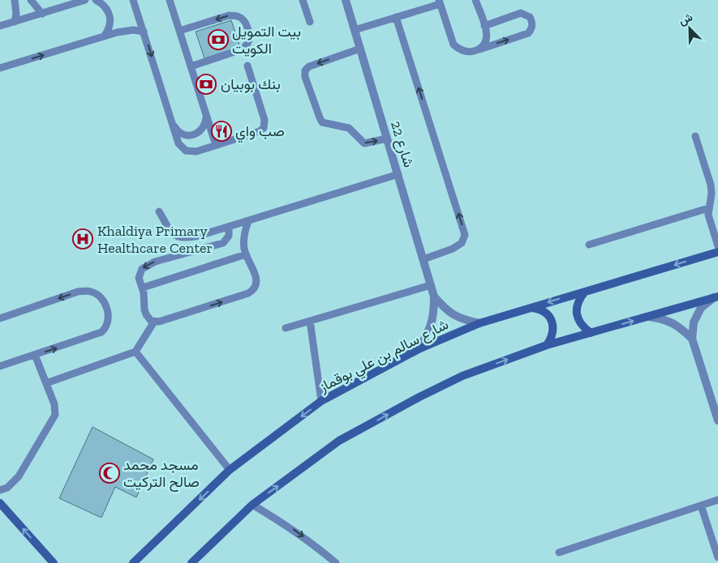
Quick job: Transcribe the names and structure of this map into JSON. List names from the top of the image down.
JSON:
{
  "streets": {
    "main road": ["شارع سالم بن علي بوقماز"],
    "street": ["شارع 22"]
  },
  "crossings": [
    ["شارع 22", "شارع سالم بن علي بوقماز"]
  ],
  "places": {
    "bank": ["بيت التمويل الكويت", "بنك بوبيان"],
    "restaurant": ["صب واي"],
    "hospital": ["Khaldiya Primary Healthcare Center"],
    "mosque": ["مسجد محمد صالح التركيت"]
  },
  "north": "top left"
}
